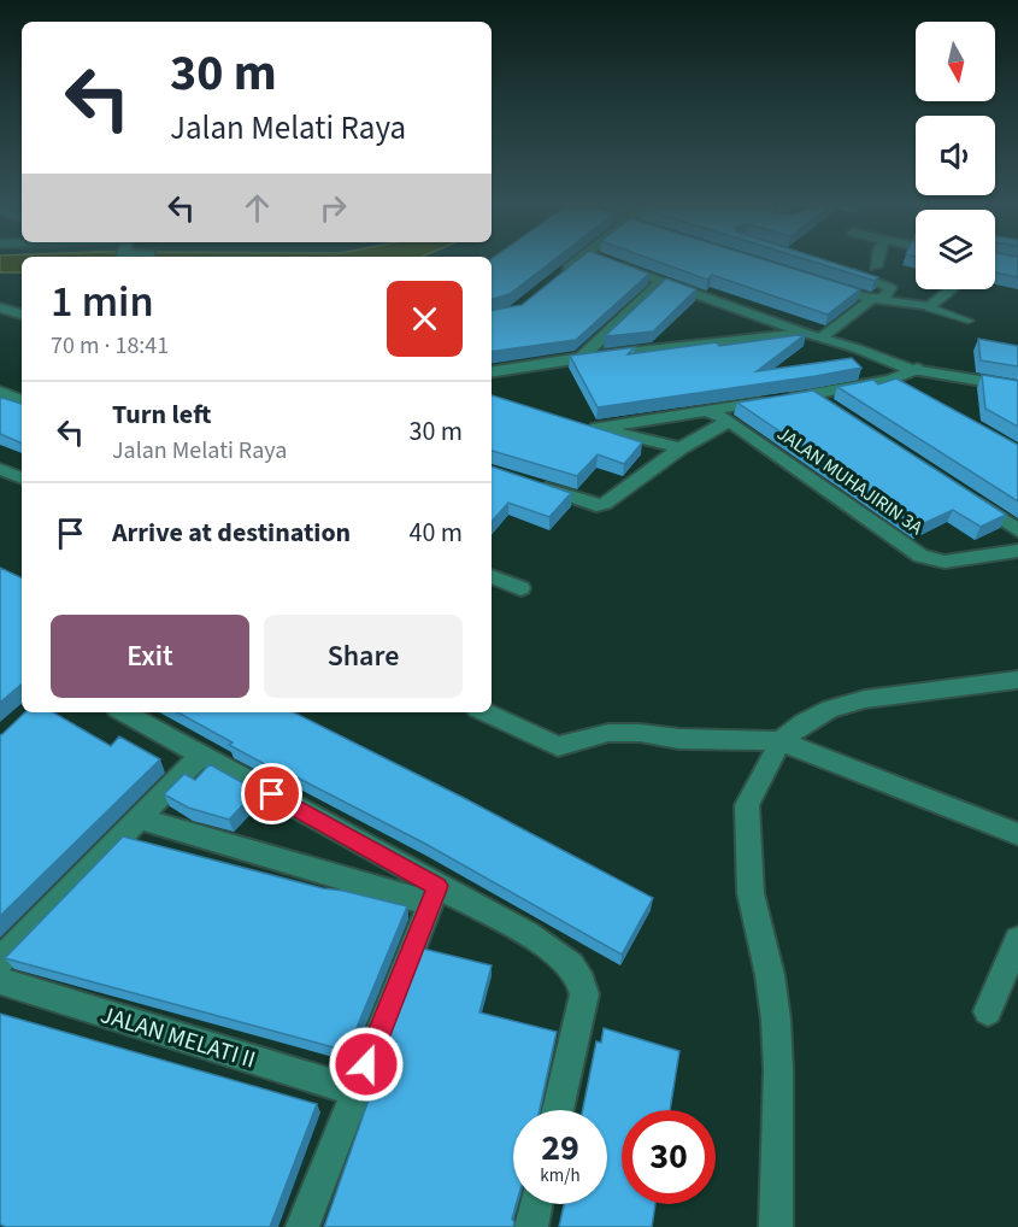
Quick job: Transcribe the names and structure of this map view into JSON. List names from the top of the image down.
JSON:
{
  "streets": {
    "street": ["JALAN MUHAJIRIN 3A", "JALAN MELATI II"]
  },
  "north": "bottom",
  "page": {
    "turn": ["30 m", "Jalan Melati Raya"],
    "heading": ["1 min", "70 m · 18:41"],
    "list": [
      {
        "name": "Turn left",
        "note": "Jalan Melati Raya",
        "value": "30 m"
      },
      {
        "name": "Arrive at destination",
        "value": "40 m"
      }
    ],
    "buttons": ["Exit", "Share"],
    "speed": "29 km/h",
    "limit": "30"
  }
}
